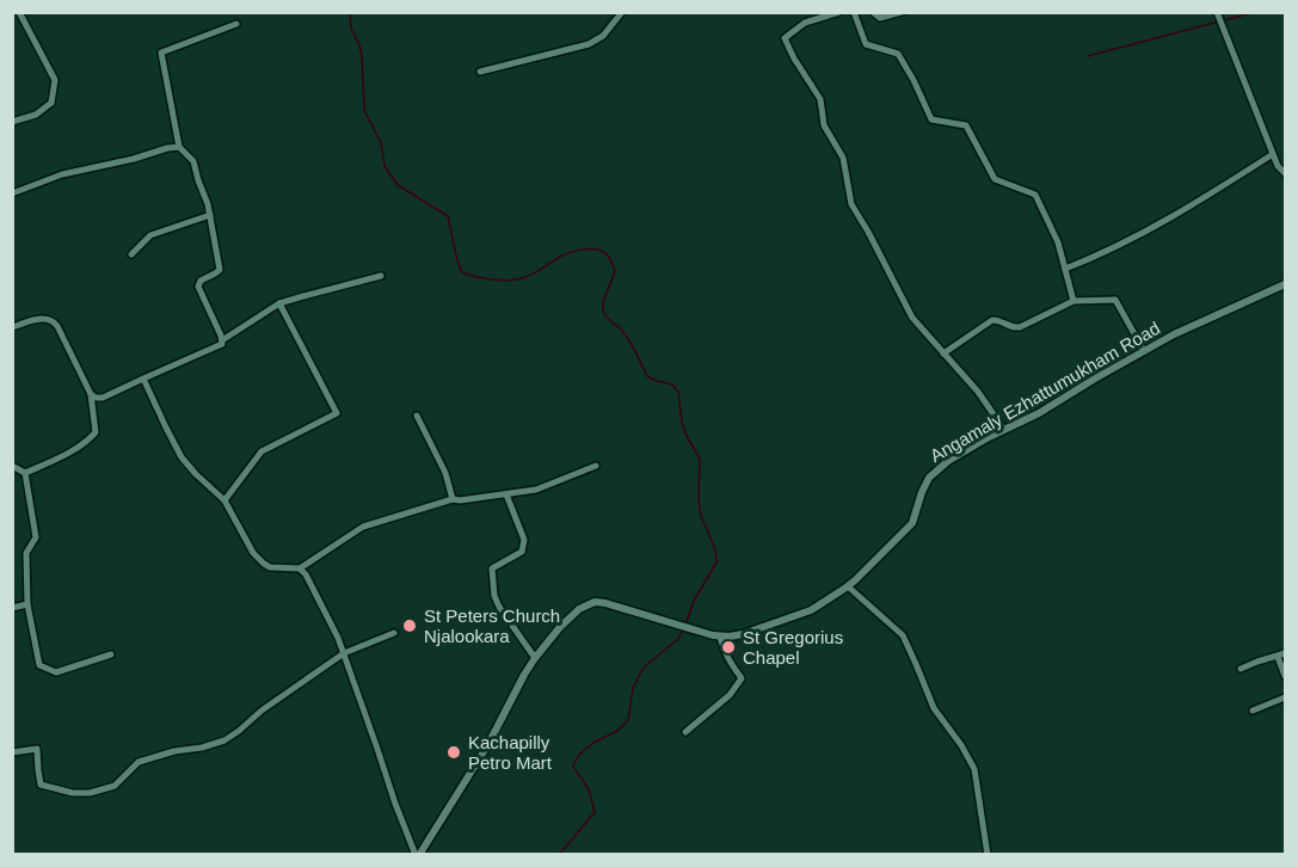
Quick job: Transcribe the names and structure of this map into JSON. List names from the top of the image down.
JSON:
{
  "streets": {
    "street": ["Angamaly Ezhattumukham Road"]
  },
  "places": ["St Peters Church Njalookara", "St Gregorius Chapel", "Kachapilly Petro Mart"]
}
